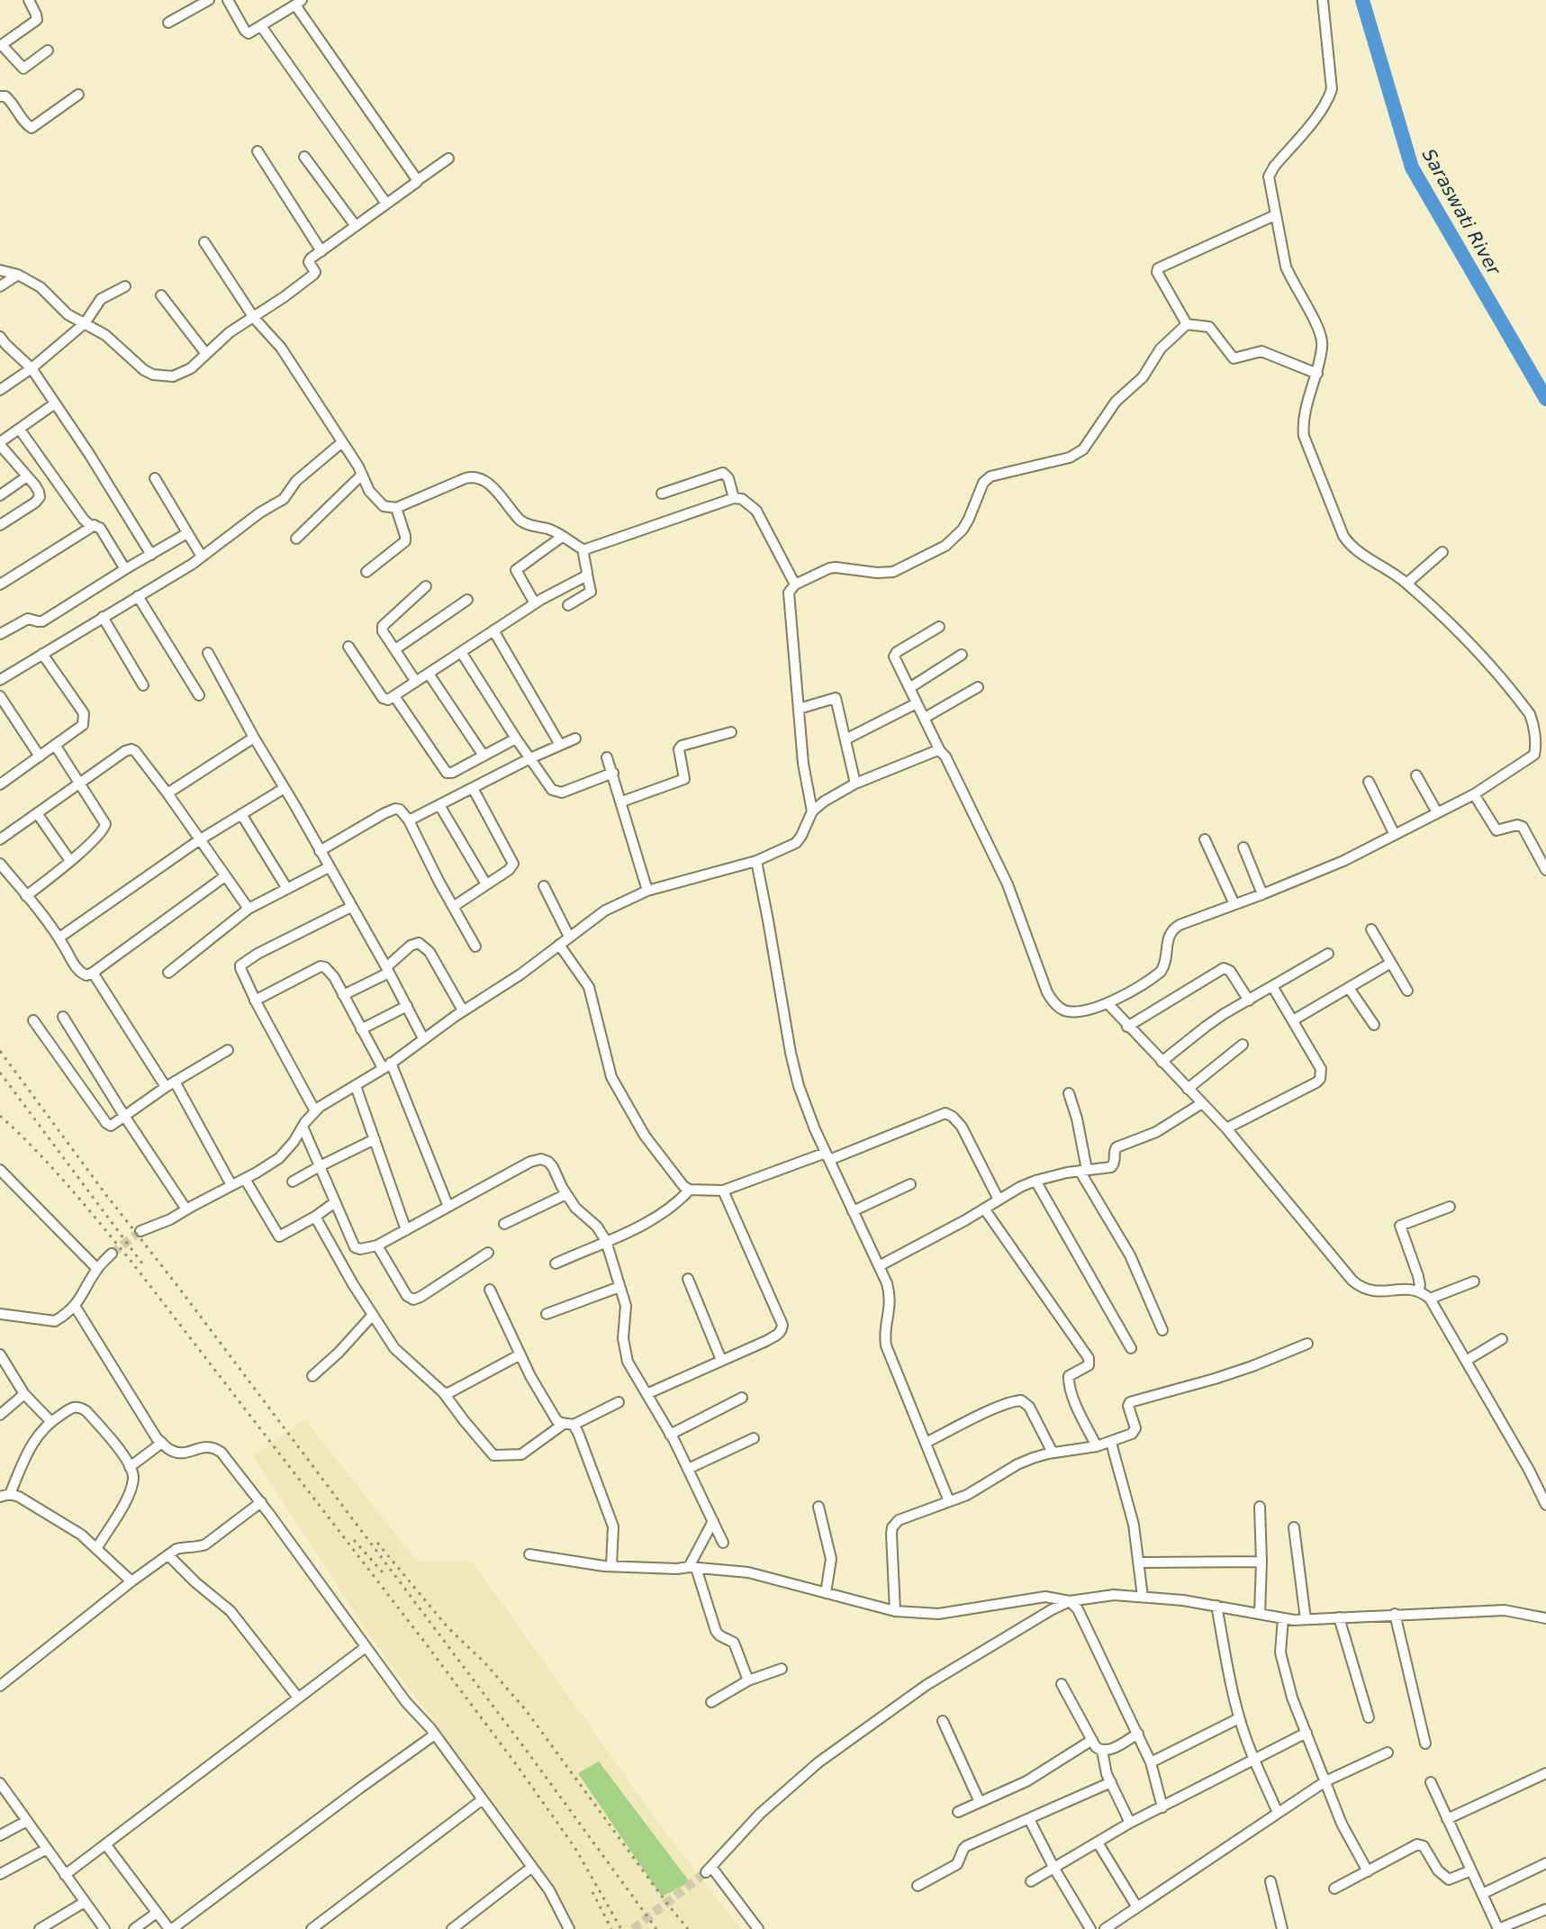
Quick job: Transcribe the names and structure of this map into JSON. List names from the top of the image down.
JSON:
{
  "water": ["Saraswati River"]
}
